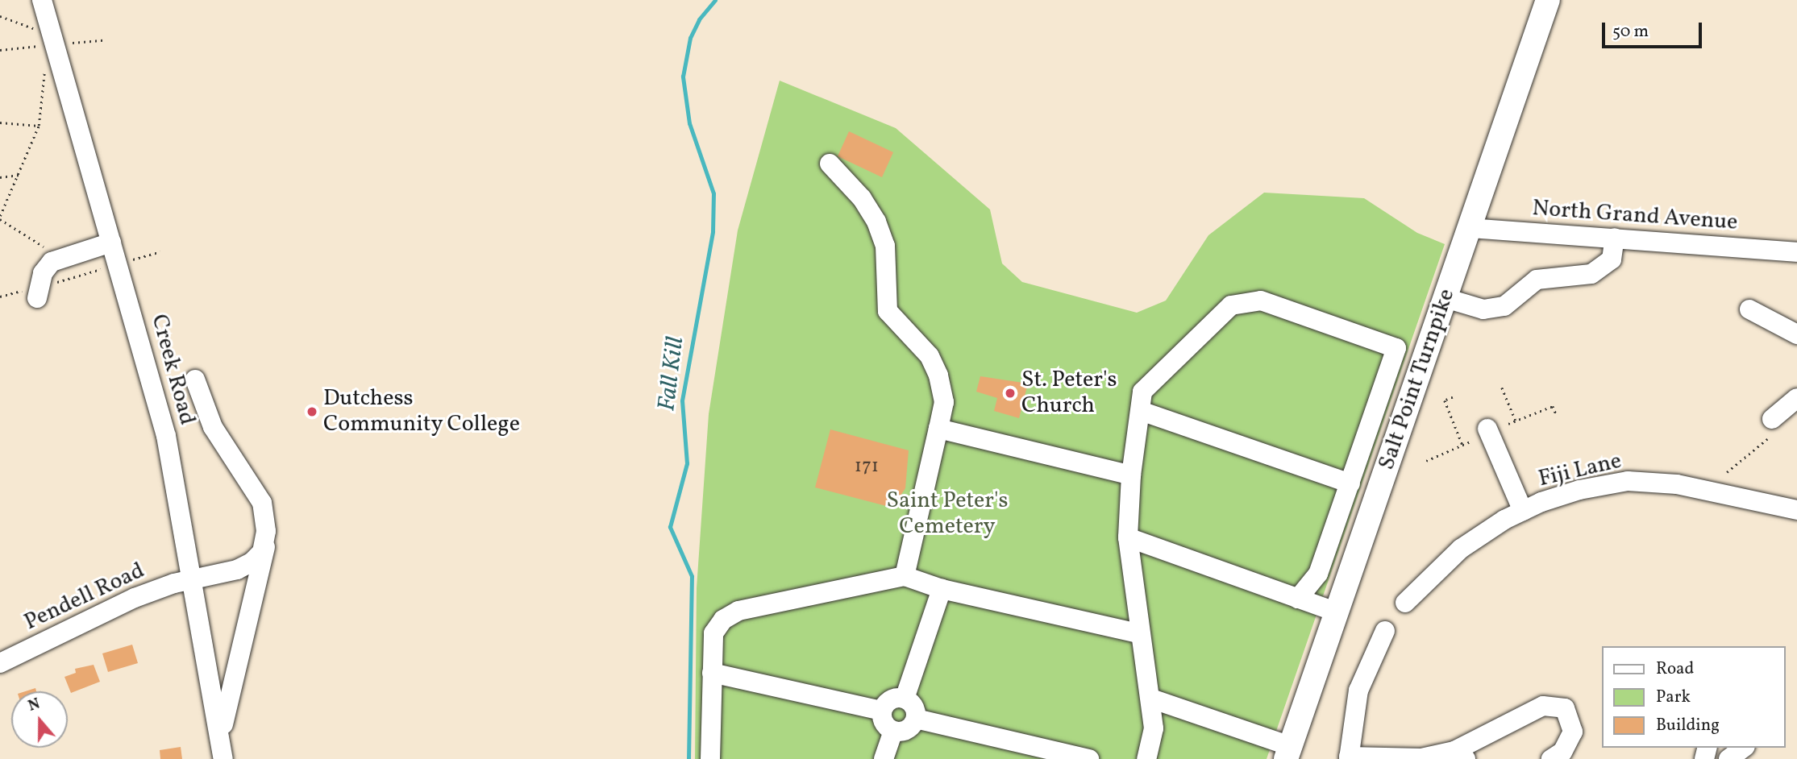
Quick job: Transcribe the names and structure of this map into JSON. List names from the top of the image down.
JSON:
{
  "streets": {
    "main road": ["Salt Point Turnpike"],
    "street": [
      "North Grand Avenue",
      "Creek Road",
      "Fiji Lane",
      "Pendell Road"
    ]
  },
  "crossings": [
    ["North Grand Avenue", "Salt Point Turnpike"],
    ["Creek Road", "Pendell Road"]
  ],
  "water": ["Fall Kill"],
  "parks": ["Saint Peter's Cemetery"],
  "places": ["St. Peter's Church", "Dutchess Community College"],
  "house_numbers": ["171"],
  "legend": ["Road", "Park", "Building"],
  "scale_bar": "50 m",
  "north": "top"
}
